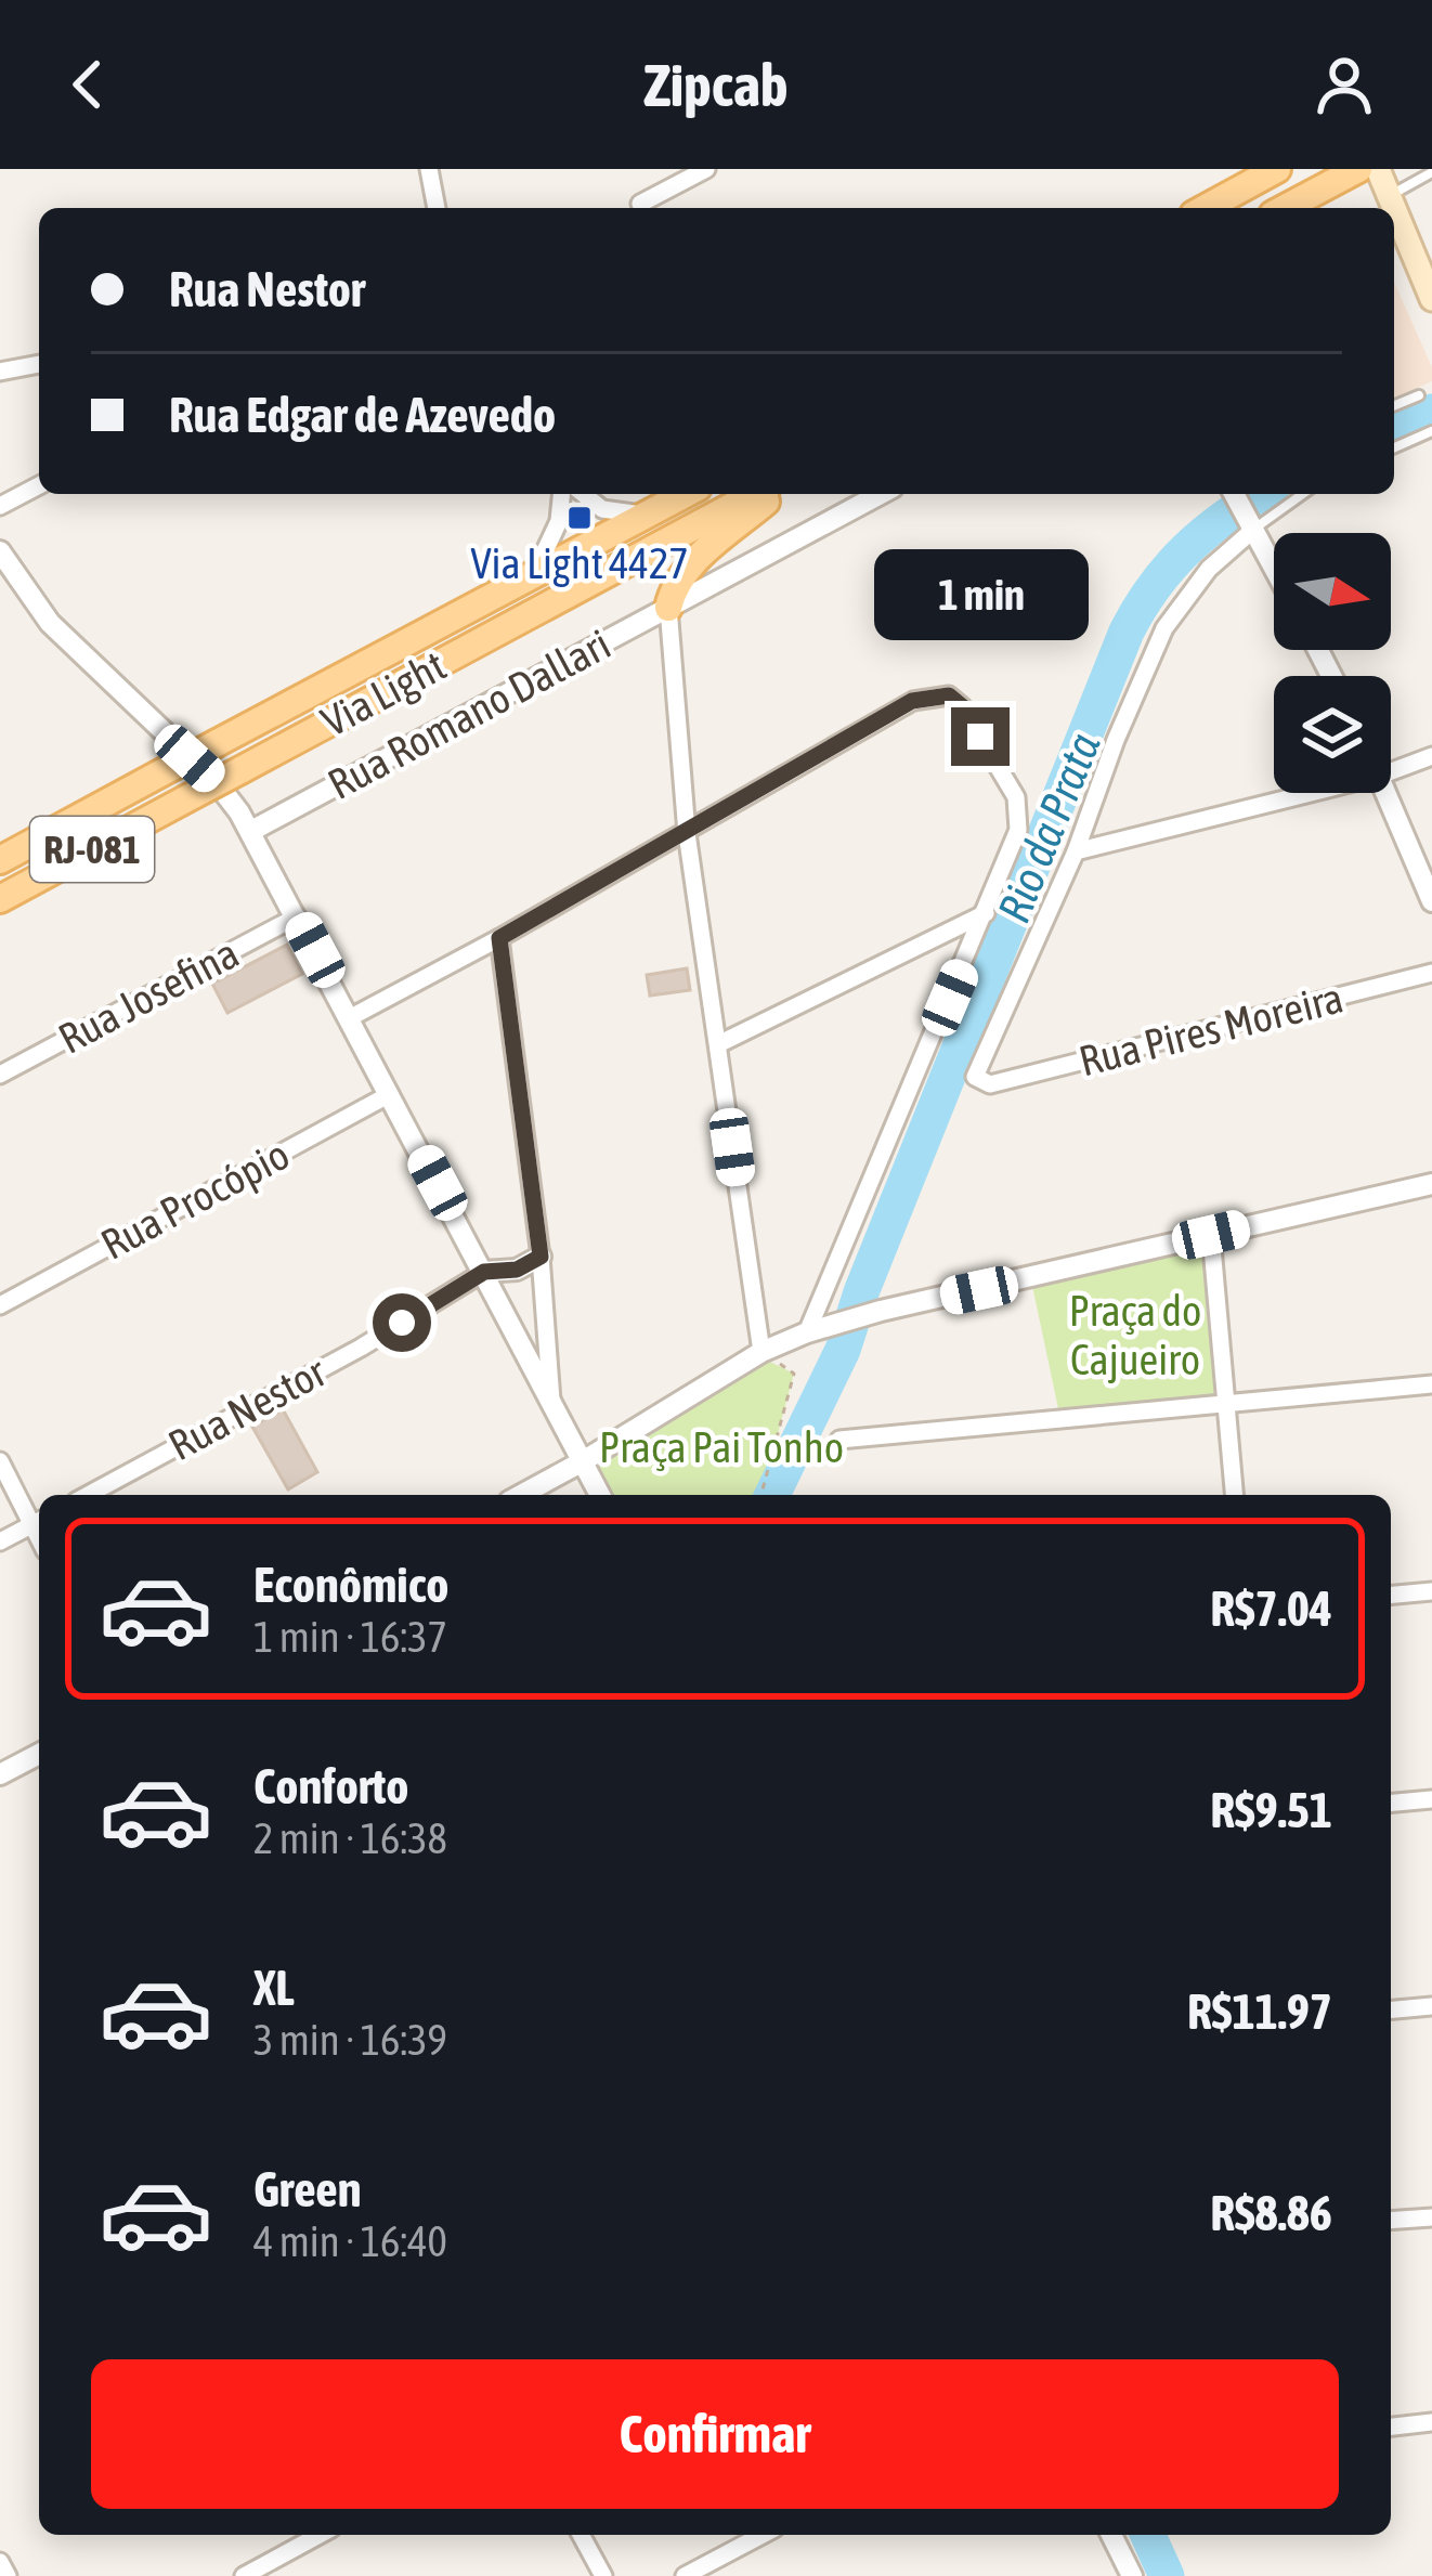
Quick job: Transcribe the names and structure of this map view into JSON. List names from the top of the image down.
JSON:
{
  "streets": {
    "main road": ["Via Light", "RJ-081"],
    "street": [
      "Rua Romano Dallari",
      "Rua Josefina",
      "Rua Pires Moreira",
      "Rua Procópio",
      "Rua Nestor"
    ]
  },
  "water": ["Rio da Prata"],
  "parks": ["Praça do Cajueiro", "Praça Pai Tonho"],
  "places": {
    "transit": ["Via Light 4427"]
  },
  "north": "right",
  "page": {
    "header": "Zipcab",
    "banner": ["Rua Nestor", "Rua Edgar de Azevedo"],
    "bubble": "1 min",
    "list": [
      {
        "name": "Econômico",
        "note": "1 min · 16:37",
        "value": "R$7.04"
      },
      {
        "name": "Conforto",
        "note": "2 min · 16:38",
        "value": "R$9.51"
      },
      {
        "name": "XL",
        "note": "3 min · 16:39",
        "value": "R$11.97"
      },
      {
        "name": "Green",
        "note": "4 min · 16:40",
        "value": "R$8.86"
      }
    ],
    "buttons": "Confirmar"
  }
}
